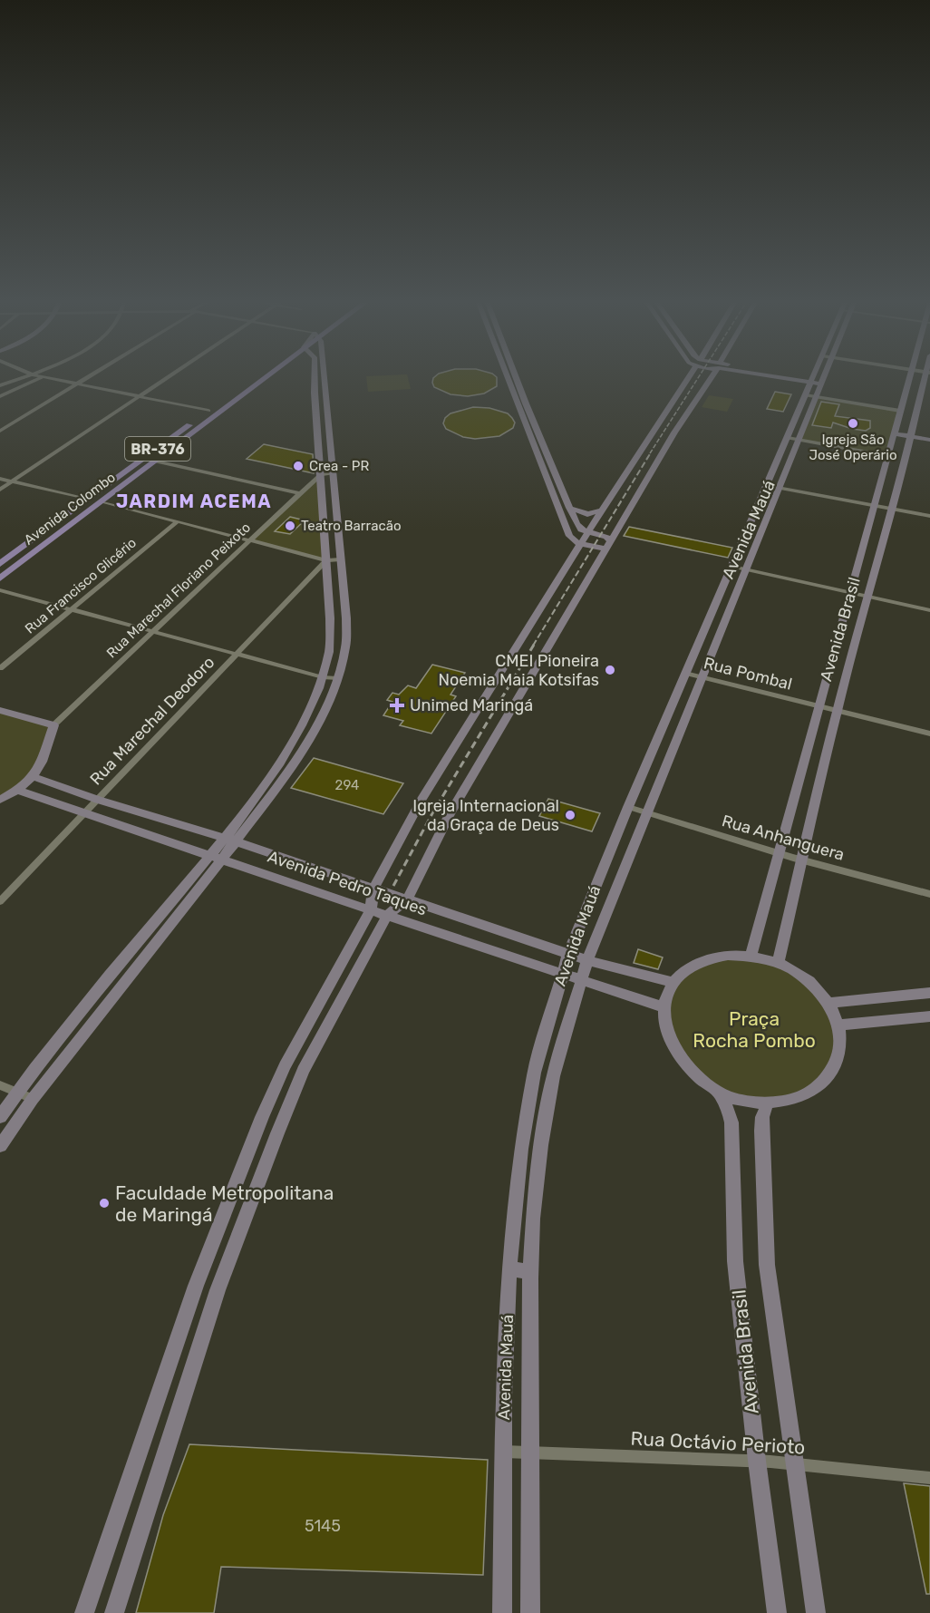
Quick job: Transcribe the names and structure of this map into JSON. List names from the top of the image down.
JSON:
{
  "streets": {
    "main road": [
      "BR-376",
      "Avenida Colombo",
      "Avenida Mauá",
      "Avenida Brasil",
      "Avenida Pedro Taques"
    ],
    "street": [
      "Rua Francisco Glicério",
      "Rua Marechal Floriano Peixoto",
      "Rua Pombal",
      "Rua Marechal Deodoro",
      "Rua Anhanguera",
      "Rua Octávio Perioto"
    ]
  },
  "crossings": [
    ["Avenida Mauá", "Rua Pombal"],
    ["Avenida Mauá", "Rua Anhanguera"],
    ["Avenida Mauá", "Avenida Pedro Taques"],
    ["Avenida Mauá", "Rua Octávio Perioto"],
    ["Avenida Brasil", "Rua Pombal"],
    ["Avenida Brasil", "Rua Anhanguera"],
    ["Avenida Brasil", "Avenida Pedro Taques"],
    ["Avenida Brasil", "Rua Octávio Perioto"],
    ["Rua Marechal Deodoro", "Avenida Pedro Taques"]
  ],
  "districts": ["JARDIM ACEMA"],
  "parks": ["Praça Rocha Pombo"],
  "places": {
    "other": [
      "Igreja São José Operário",
      "Crea - PR",
      "Teatro Barracão",
      "CMEI Pioneira Noemia Maia Kotsifas",
      "Igreja Internacional da Graça de Deus",
      "Faculdade Metropolitana de Maringá"
    ],
    "health": ["Unimed Maringá"]
  },
  "house_numbers": ["294", "5145"]
}
